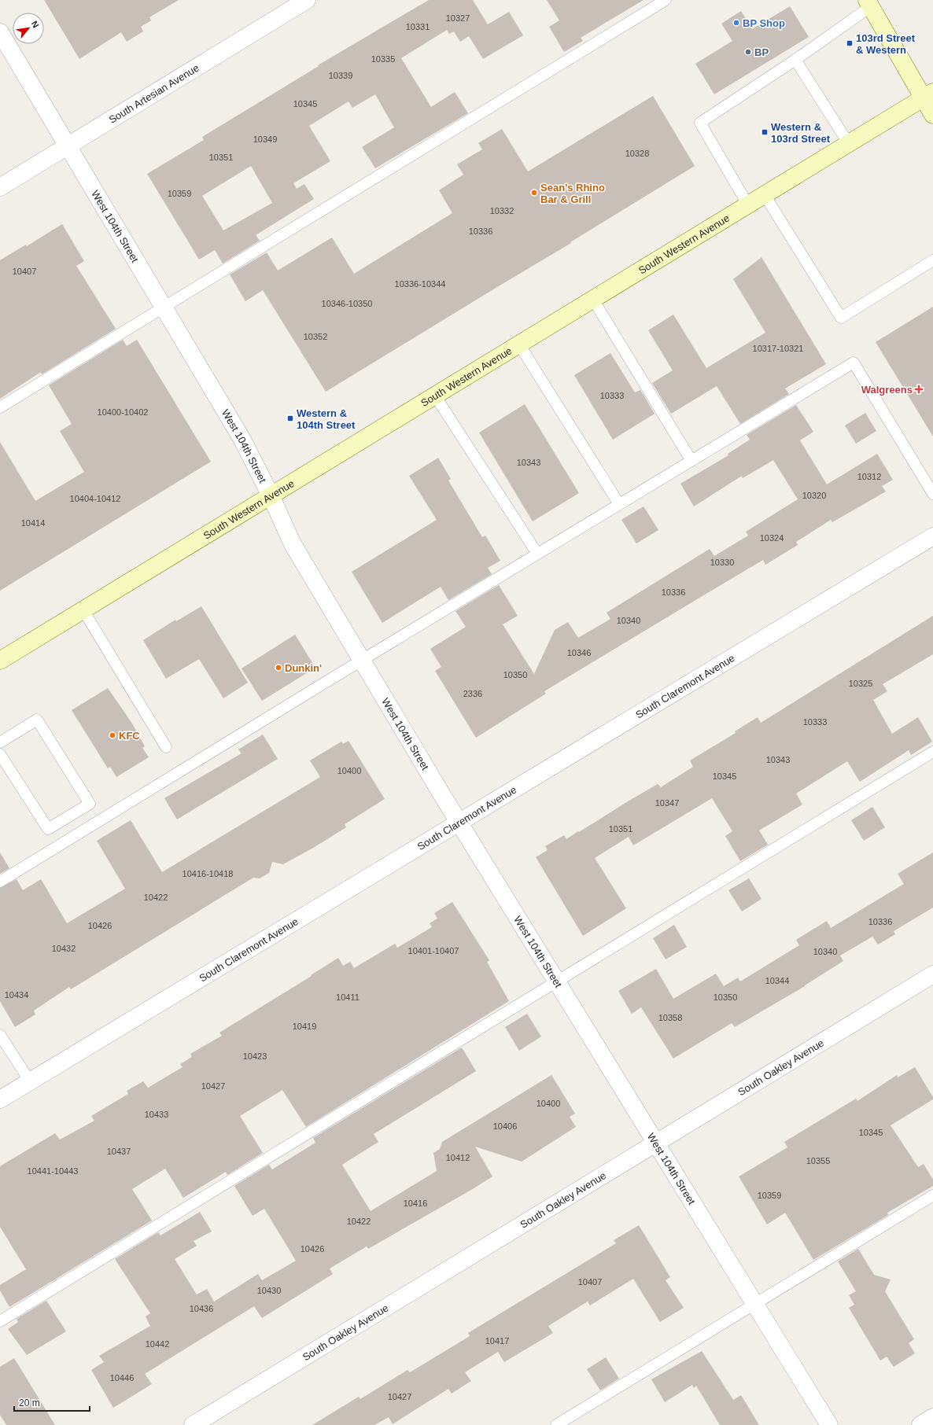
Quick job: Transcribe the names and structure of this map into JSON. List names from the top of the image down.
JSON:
{
  "streets": {
    "main road": ["South Western Avenue"],
    "street": [
      "South Artesian Avenue",
      "West 104th Street",
      "South Claremont Avenue",
      "South Oakley Avenue"
    ]
  },
  "crossings": [
    ["South Artesian Avenue", "West 104th Street"],
    ["West 104th Street", "South Western Avenue"],
    ["West 104th Street", "South Claremont Avenue"],
    ["West 104th Street", "South Oakley Avenue"]
  ],
  "places": {
    "other": [
      "BP Shop",
      "BP",
      "Sean’s Rhino Bar & Grill",
      "Dunkin'",
      "KFC"
    ],
    "transit": ["103rd Street & Western", "Western & 103rd Street", "Western & 104th Street"],
    "health": ["Walgreens"]
  },
  "house_numbers": [
    "10327",
    "10331",
    "10335",
    "10339",
    "10345",
    "10349",
    "10328",
    "10351",
    "10359",
    "10332",
    "10336",
    "10407",
    "10336-10344",
    "10346-10350",
    "10352",
    "10317-10321",
    "10333",
    "10400-10402",
    "10343",
    "10312",
    "10320",
    "10404-10412",
    "10414",
    "10324",
    "10330",
    "10336",
    "10340",
    "10346",
    "10350",
    "10325",
    "2336",
    "10333",
    "10343",
    "10400",
    "10345",
    "10347",
    "10351",
    "10416-10418",
    "10422",
    "10336",
    "10426",
    "10432",
    "10401-10407",
    "10340",
    "10344",
    "10434",
    "10411",
    "10350",
    "10358",
    "10419",
    "10423",
    "10427",
    "10400",
    "10433",
    "10406",
    "10345",
    "10437",
    "10412",
    "10355",
    "10441-10443",
    "10359",
    "10416",
    "10422",
    "10426",
    "10407",
    "10430",
    "10436",
    "10417",
    "10442",
    "10446",
    "10427"
  ],
  "scale_bar": "20 m",
  "north": "top right"
}
